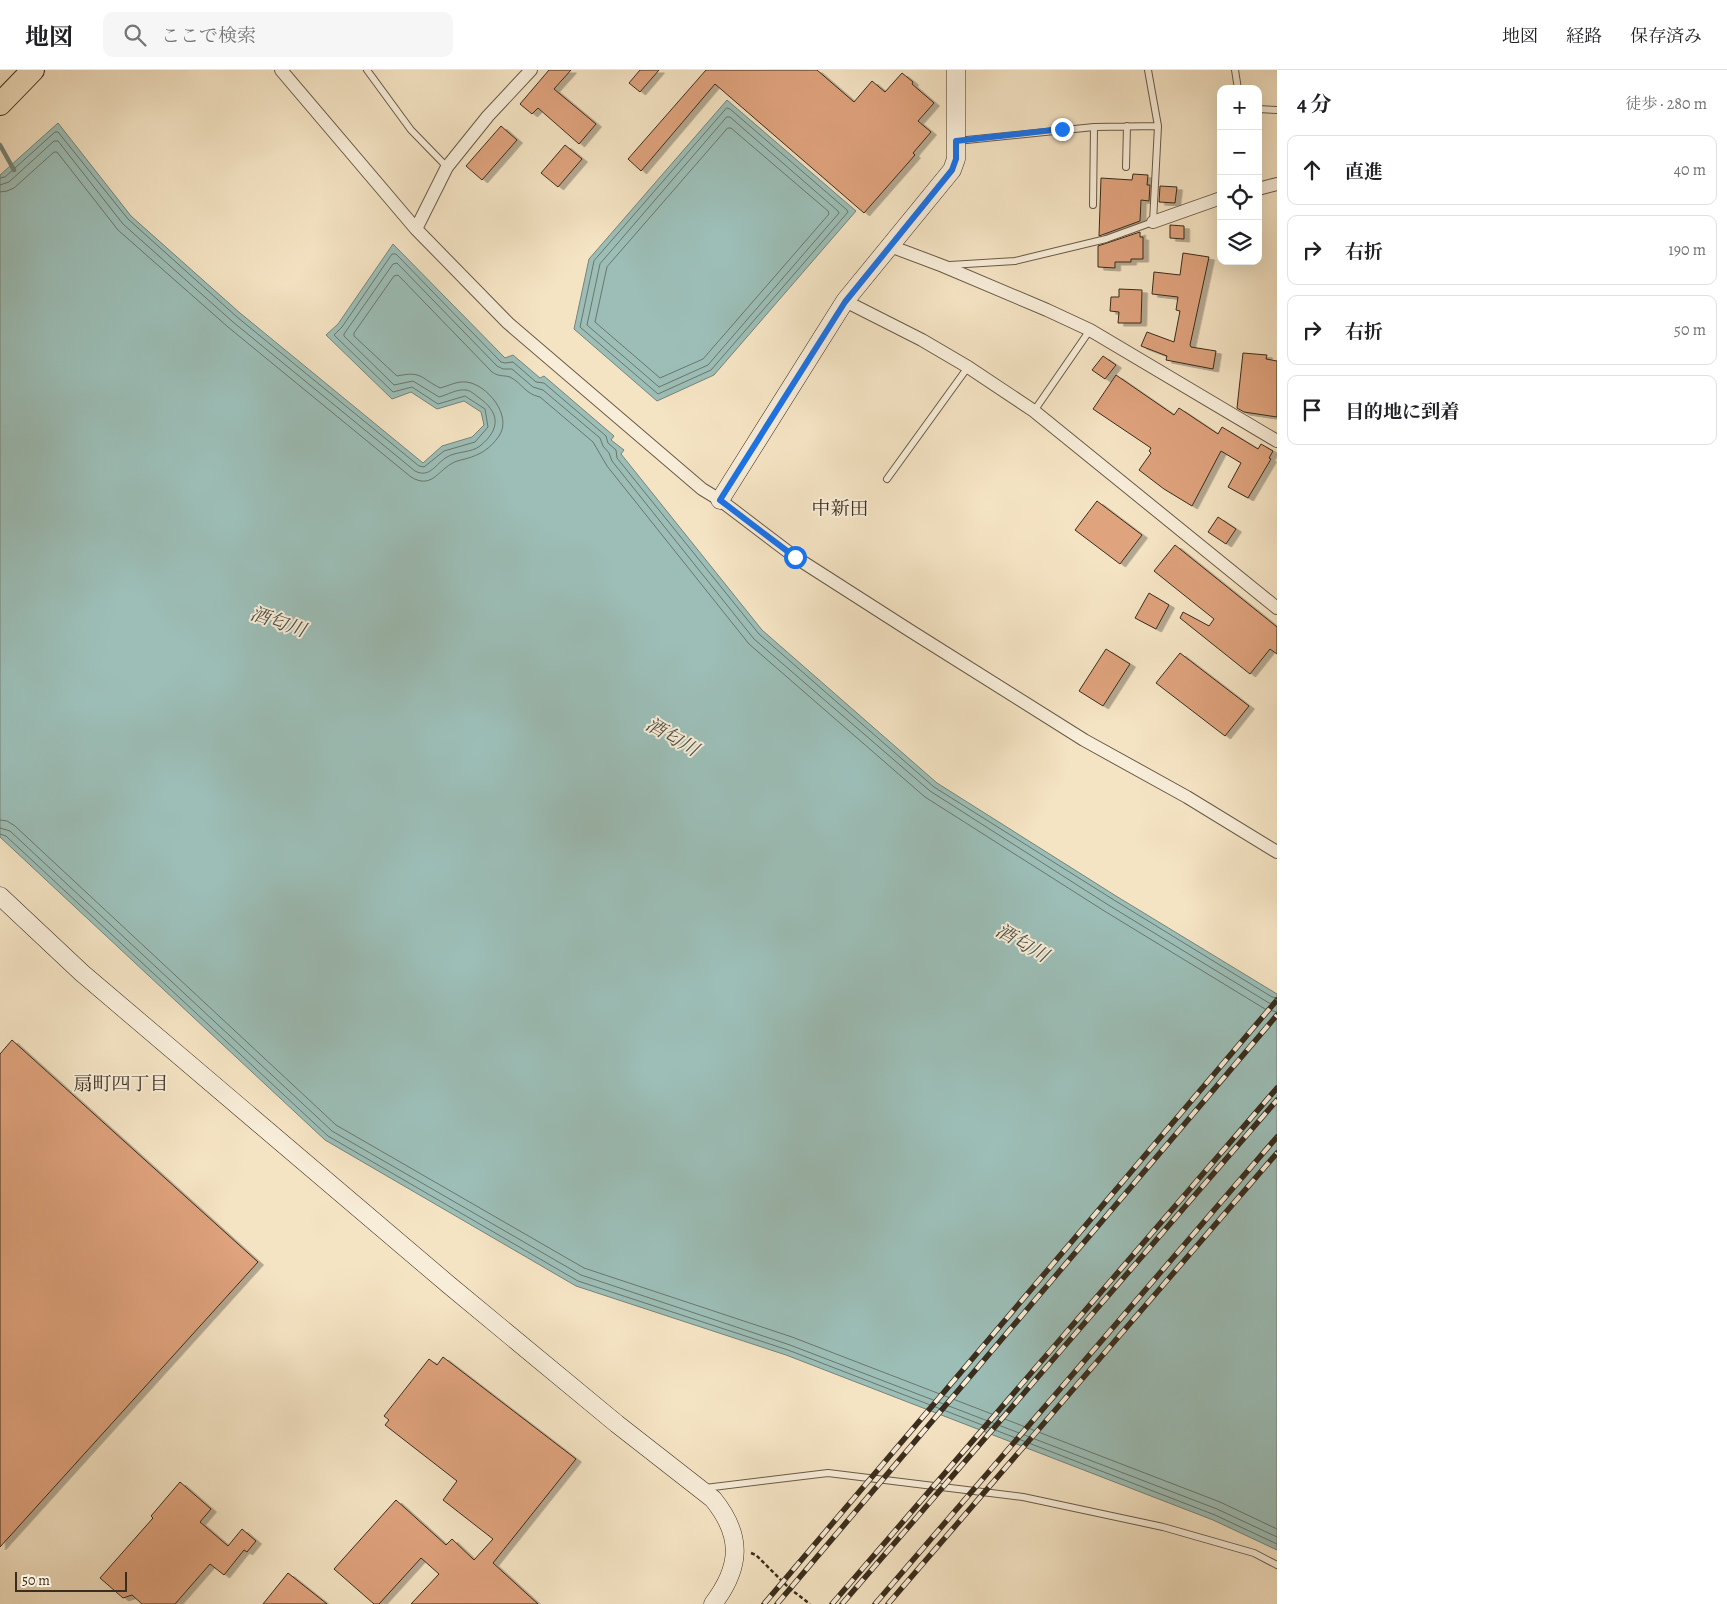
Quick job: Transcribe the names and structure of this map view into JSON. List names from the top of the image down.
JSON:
{
  "districts": ["中新田", "扇町四丁目"],
  "water": ["酒匂川"],
  "scale_bar": "50 m",
  "page": {
    "header": "地図",
    "search": "ここで検索",
    "nav": ["地図", "経路", "保存済み"],
    "heading": ["4 分", "徒歩 · 280 m"],
    "map_buttons": ["+", "−"],
    "list": [
      ["直進", "40 m"],
      ["右折", "190 m"],
      ["右折", "50 m"],
      "目的地に到着"
    ],
    "scale": "50 m"
  }
}
